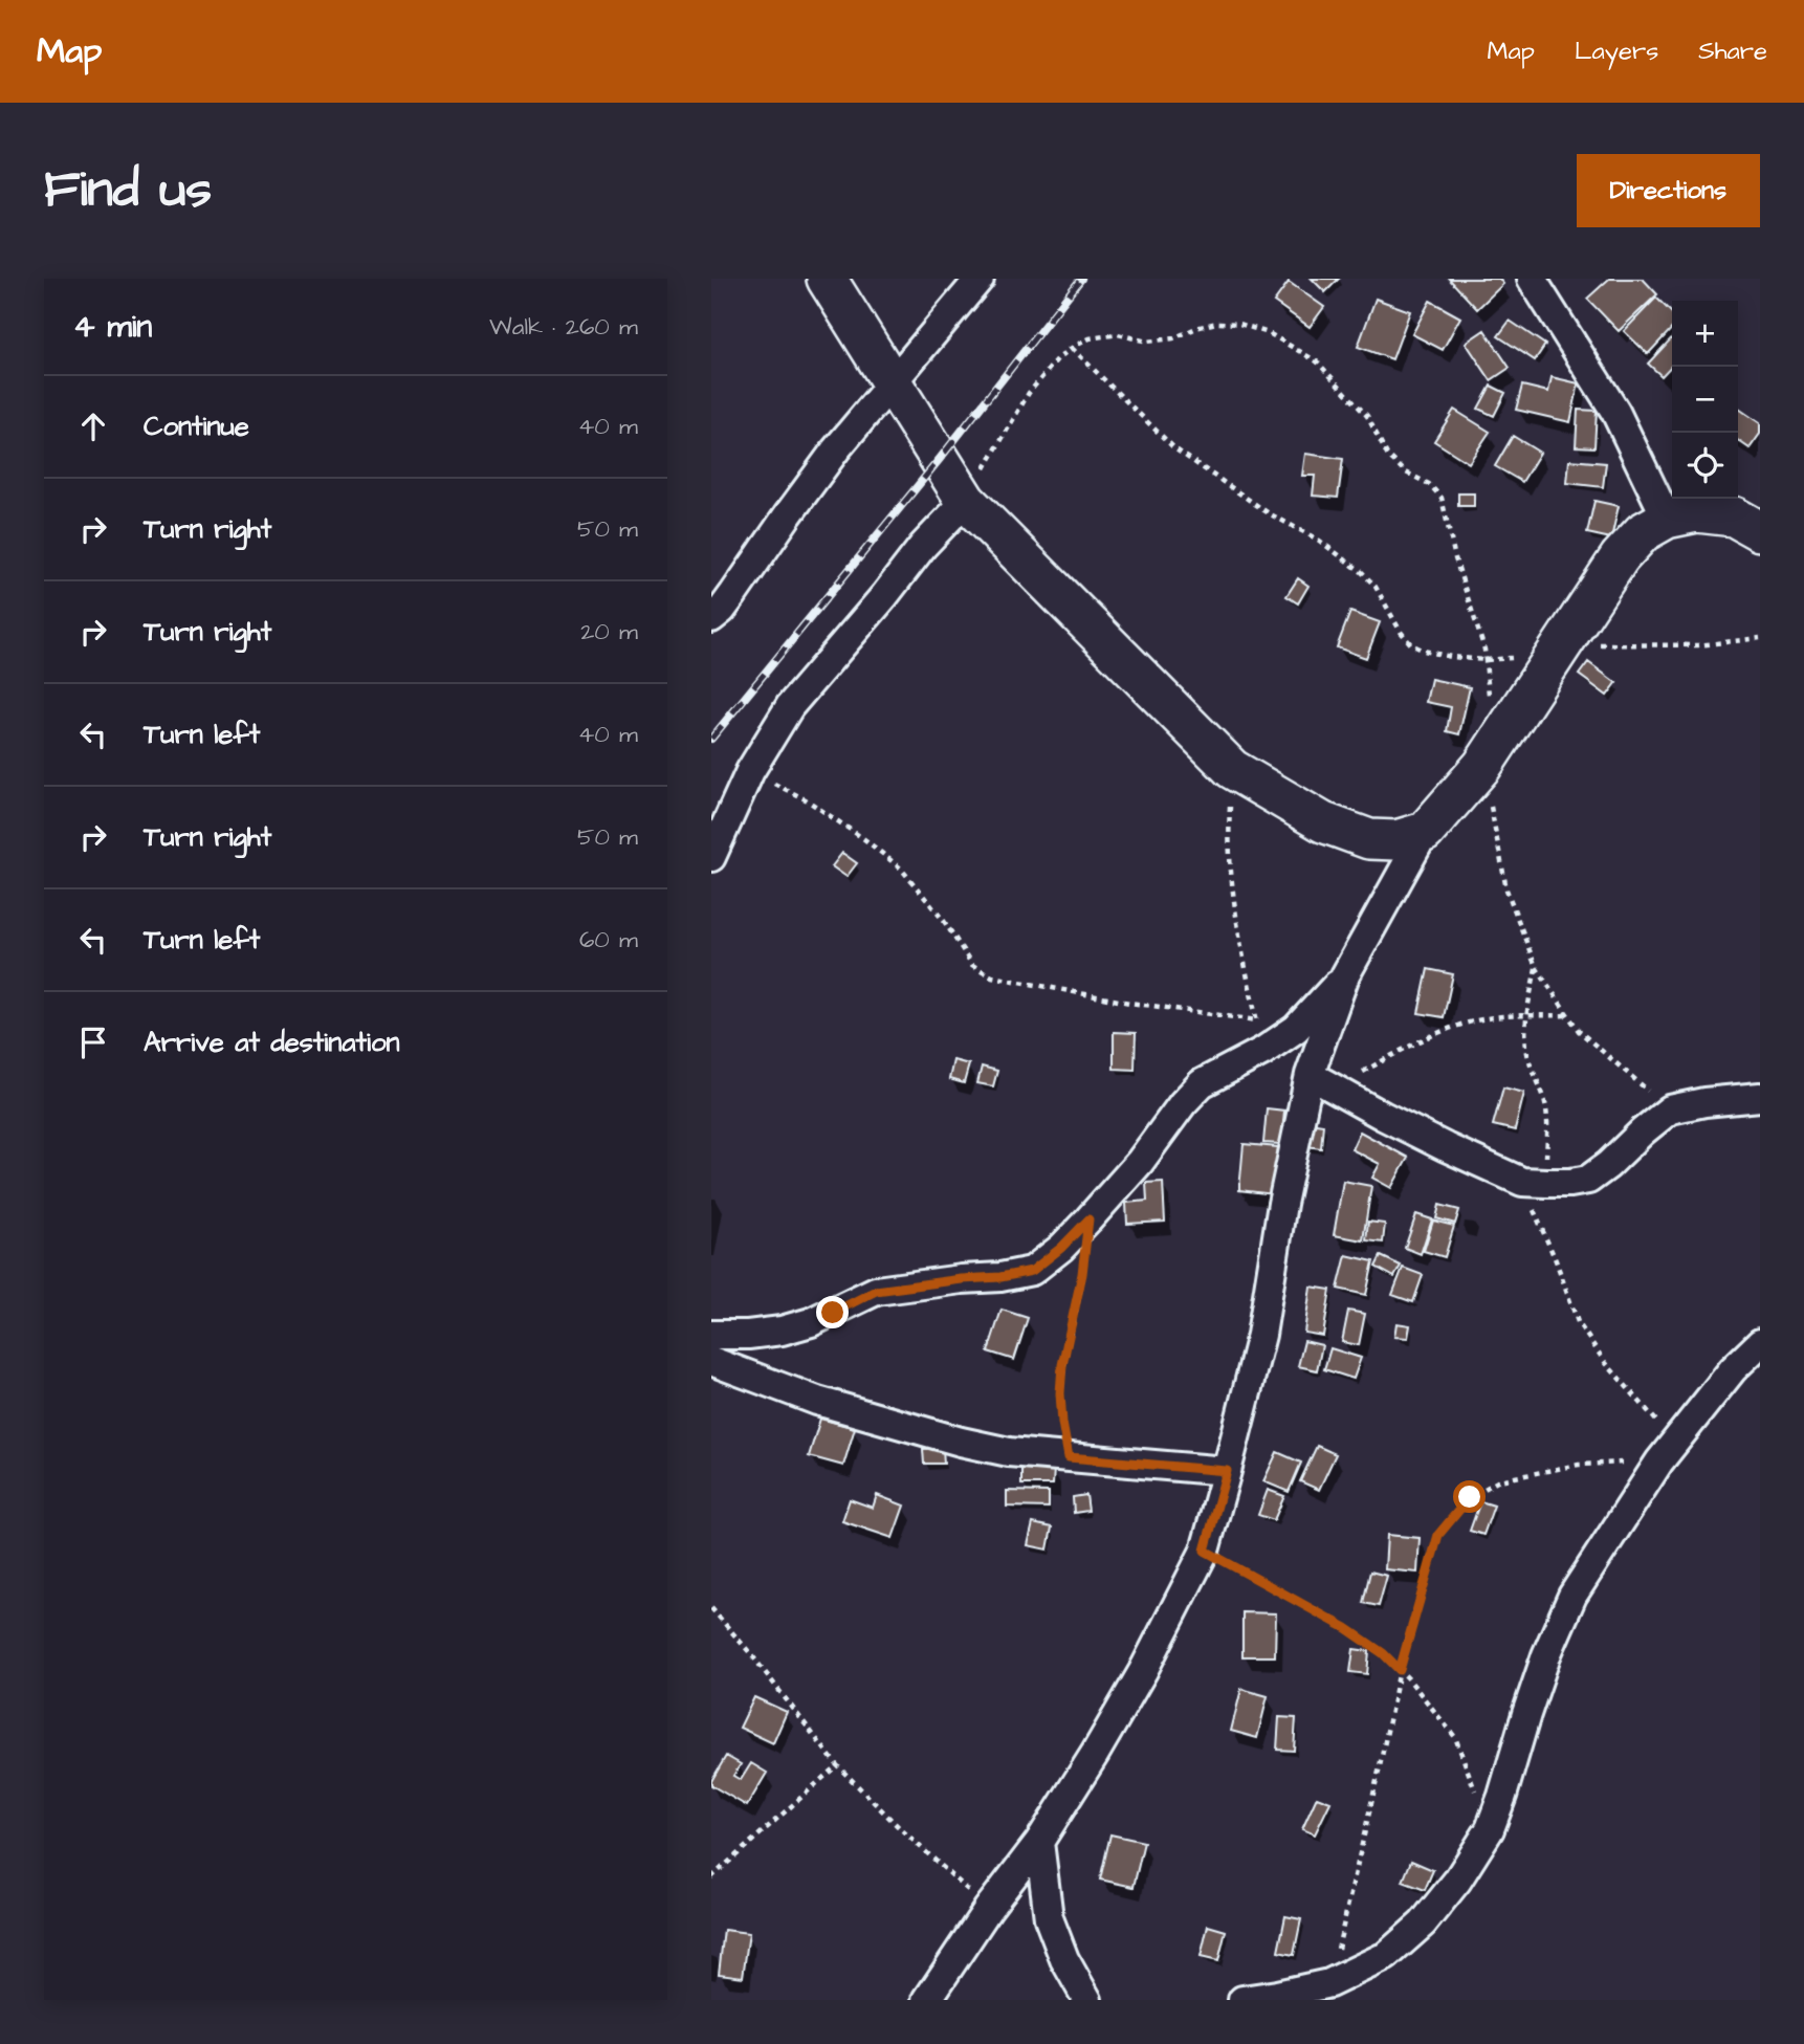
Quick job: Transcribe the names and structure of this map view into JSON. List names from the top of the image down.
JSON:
{
  "page": {
    "header": "Map",
    "nav": ["Map", "Layers", "Share"],
    "buttons": "Directions",
    "title": "Find us",
    "heading": ["4 min", "Walk · 260 m"],
    "map_buttons": ["+", "−"],
    "list": [
      ["Continue", "40 m"],
      ["Turn right", "50 m"],
      ["Turn right", "20 m"],
      ["Turn left", "40 m"],
      ["Turn right", "50 m"],
      ["Turn left", "60 m"],
      "Arrive at destination"
    ]
  }
}
